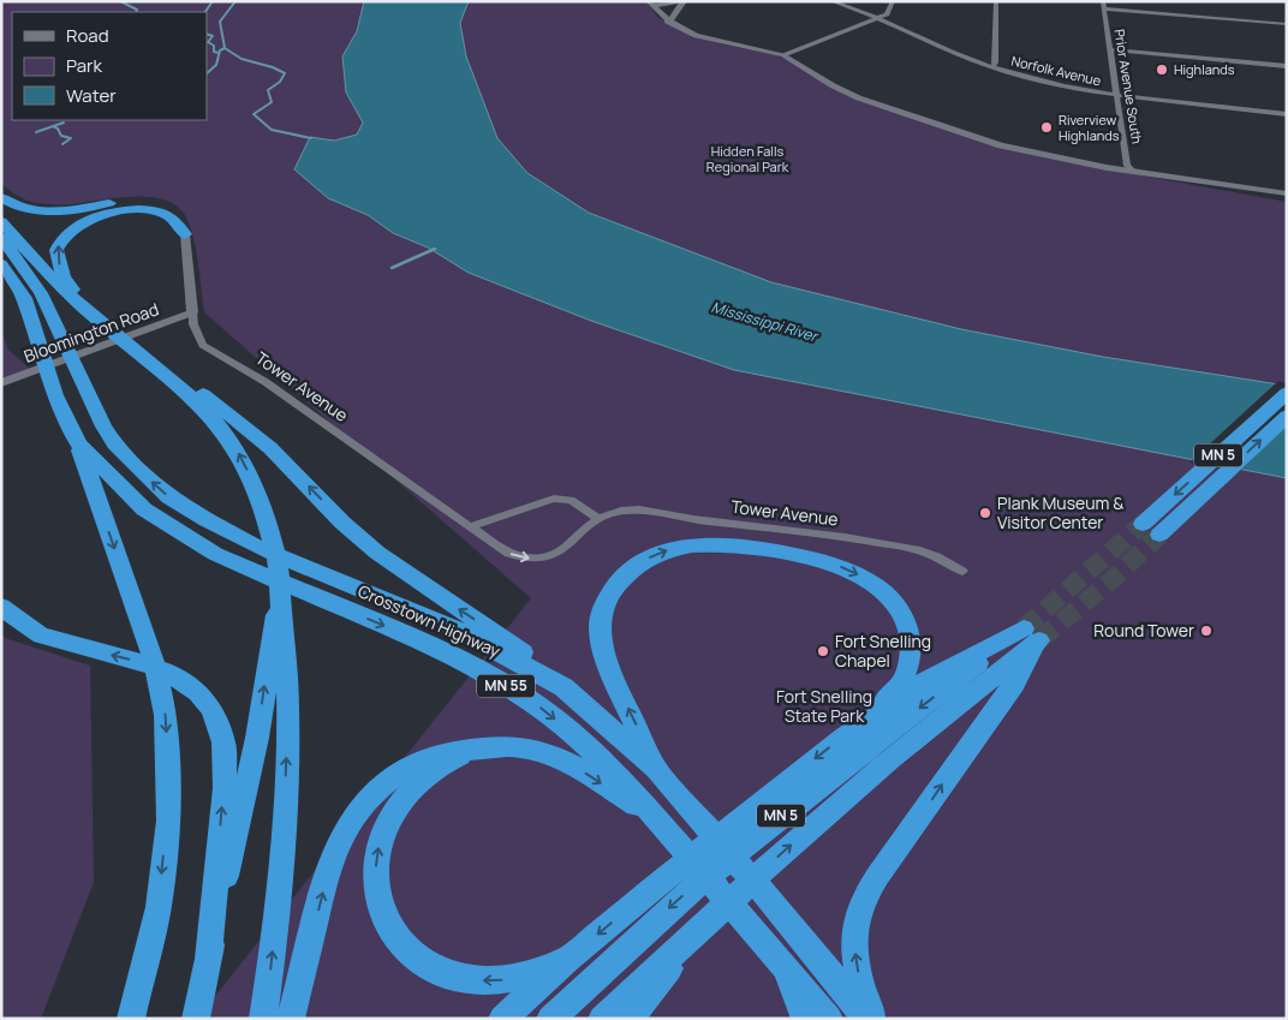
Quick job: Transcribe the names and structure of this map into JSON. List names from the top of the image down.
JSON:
{
  "streets": {
    "highway": ["MN 5", "Crosstown Highway", "MN 55"],
    "street": [
      "Norfolk Avenue",
      "Prior Avenue South",
      "Bloomington Road",
      "Tower Avenue"
    ]
  },
  "crossings": [
    ["Norfolk Avenue", "Prior Avenue South"],
    ["Bloomington Road", "Tower Avenue"]
  ],
  "water": ["Mississippi River"],
  "parks": ["Hidden Falls Regional Park", "Fort Snelling State Park"],
  "places": [
    "Highlands",
    "Riverview Highlands",
    "Plank Museum & Visitor Center",
    "Round Tower",
    "Fort Snelling Chapel"
  ],
  "legend": ["Road", "Park", "Water"]
}
